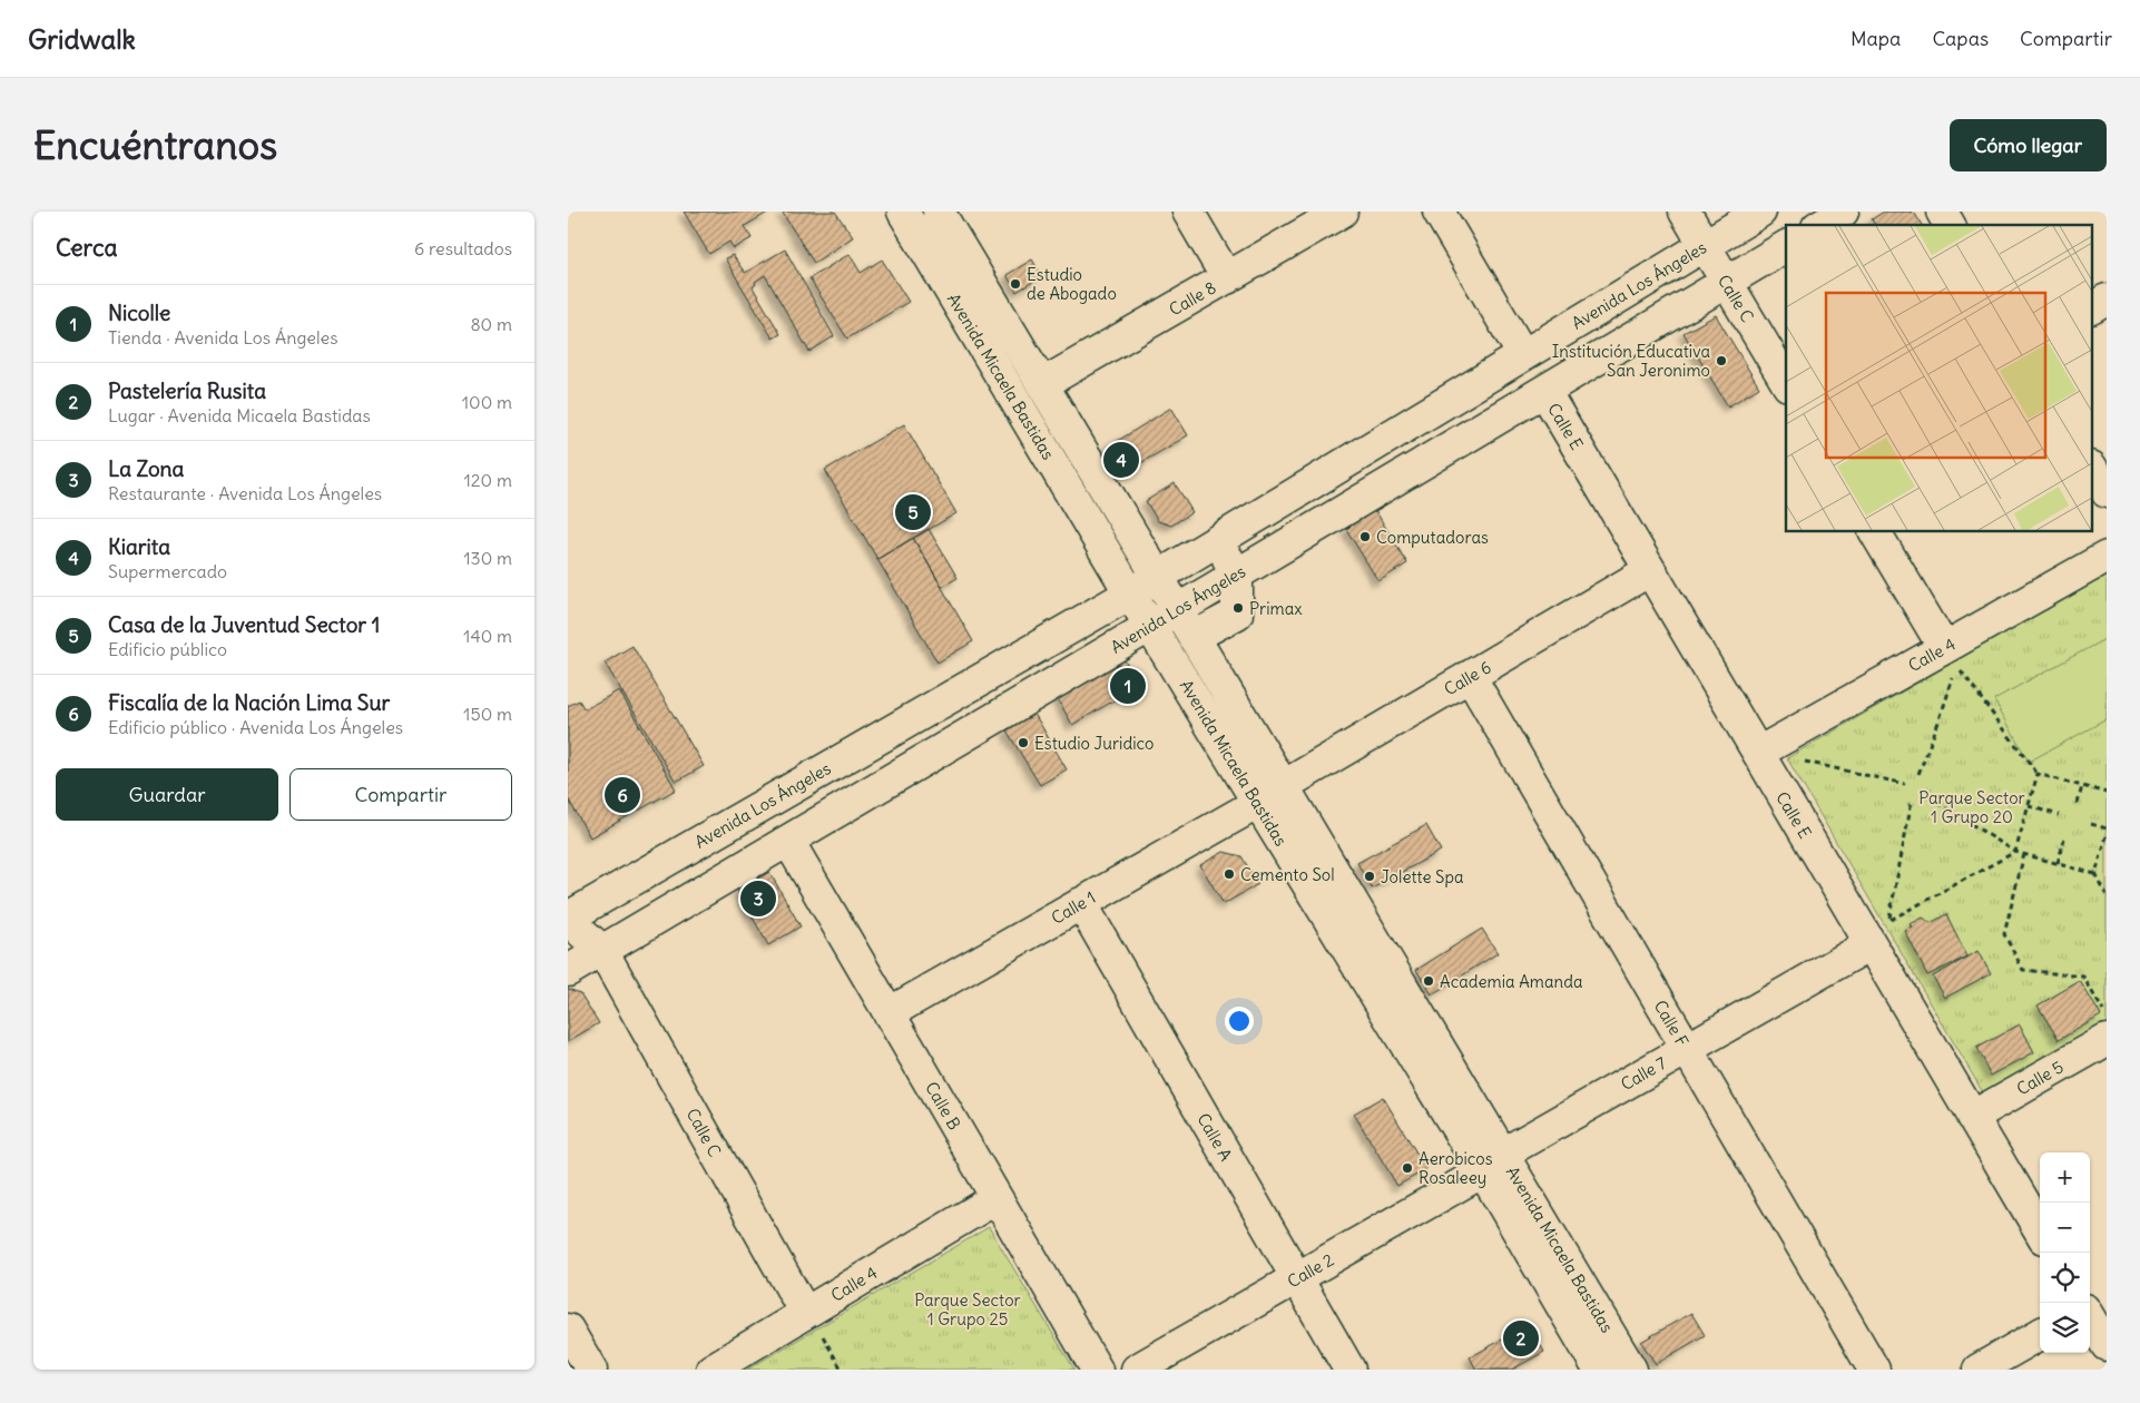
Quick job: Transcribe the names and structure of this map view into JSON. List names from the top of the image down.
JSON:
{
  "streets": {
    "street": [
      "Avenida Los Ángeles",
      "Calle 8",
      "Calle C",
      "Avenida Micaela Bastidas",
      "Calle E",
      "Calle 4",
      "Calle 6",
      "Calle 1",
      "Calle F",
      "Calle 7",
      "Calle 5",
      "Calle B",
      "Calle A",
      "Calle 2"
    ]
  },
  "crossings": [
    ["Avenida Los Ángeles", "Calle C"],
    ["Avenida Los Ángeles", "Avenida Micaela Bastidas"],
    ["Avenida Los Ángeles", "Calle E"],
    ["Avenida Los Ángeles", "Calle B"],
    ["Calle 8", "Avenida Micaela Bastidas"],
    ["Calle C", "Calle 4"],
    ["Avenida Micaela Bastidas", "Calle 6"],
    ["Avenida Micaela Bastidas", "Calle 1"],
    ["Avenida Micaela Bastidas", "Calle 7"],
    ["Avenida Micaela Bastidas", "Calle 2"],
    ["Calle E", "Calle 4"],
    ["Calle E", "Calle 6"],
    ["Calle E", "Calle 7"],
    ["Calle E", "Calle 5"],
    ["Calle 4", "Calle B"],
    ["Calle 6", "Calle F"],
    ["Calle 1", "Calle B"],
    ["Calle 1", "Calle A"],
    ["Calle F", "Calle 7"],
    ["Calle 7", "Calle 2"],
    ["Calle A", "Calle 2"]
  ],
  "parks": ["Parque Sector 1 Grupo 20", "Parque Sector 1 Grupo 25"],
  "places": [
    "Estudio de Abogado",
    "Institución Educativa San Jeronimo",
    "Computadoras",
    "Primax",
    "Estudio Juridico",
    "Cemento Sol",
    "Jolette Spa",
    "Academia Amanda",
    "Aerobicos Rosaleey"
  ],
  "page": {
    "header": "Gridwalk",
    "nav": ["Mapa", "Capas", "Compartir"],
    "buttons": [
      "Cómo llegar",
      ["Guardar", "Compartir"]
    ],
    "title": "Encuéntranos",
    "heading": ["Cerca", "6 resultados"],
    "list": [
      {
        "mark": "1",
        "name": "Nicolle",
        "note": "Tienda · Avenida Los Ángeles",
        "value": "80 m"
      },
      {
        "mark": "2",
        "name": "Pastelería Rusita",
        "note": "Lugar · Avenida Micaela Bastidas",
        "value": "100 m"
      },
      {
        "mark": "3",
        "name": "La Zona",
        "note": "Restaurante · Avenida Los Ángeles",
        "value": "120 m"
      },
      {
        "mark": "4",
        "name": "Kiarita",
        "note": "Supermercado",
        "value": "130 m"
      },
      {
        "mark": "5",
        "name": "Casa de la Juventud Sector 1",
        "note": "Edificio público",
        "value": "140 m"
      },
      {
        "mark": "6",
        "name": "Fiscalía de la Nación Lima Sur",
        "note": "Edificio público · Avenida Los Ángeles",
        "value": "150 m"
      }
    ],
    "pins": [
      "4",
      "5",
      "1",
      "6",
      "3",
      "2"
    ],
    "map_buttons": ["+", "−"]
  }
}
